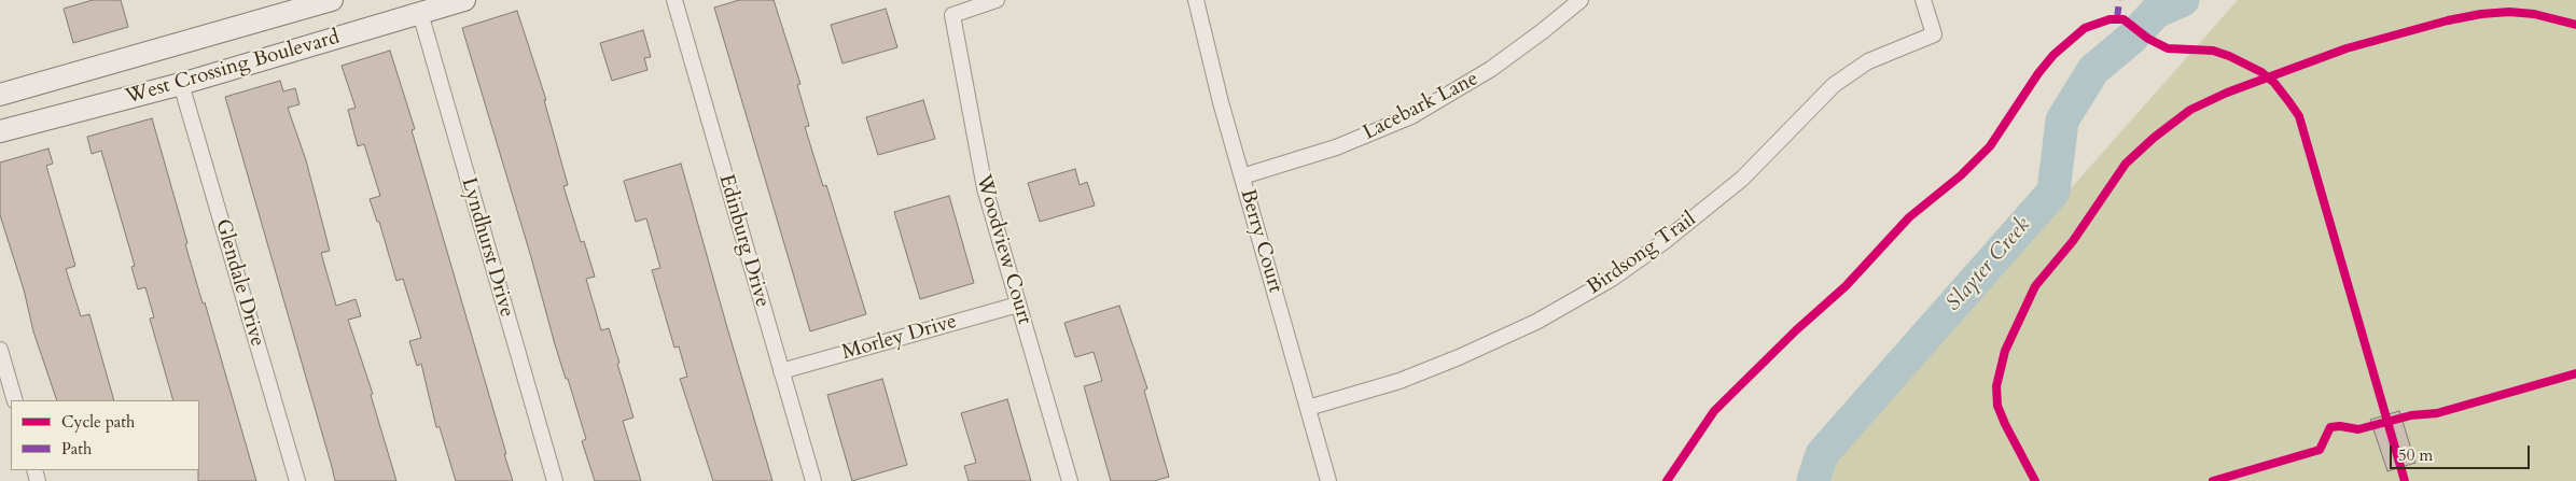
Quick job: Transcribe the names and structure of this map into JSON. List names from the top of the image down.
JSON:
{
  "streets": {
    "street": [
      "West Crossing Boulevard",
      "Lacebark Lane",
      "Edinburg Drive",
      "Berry Court",
      "Lyndhurst Drive",
      "Woodview Court",
      "Birdsong Trail",
      "Glendale Drive",
      "Morley Drive"
    ]
  },
  "crossings": [
    ["West Crossing Boulevard", "Lyndhurst Drive"],
    ["West Crossing Boulevard", "Glendale Drive"],
    ["Lacebark Lane", "Berry Court"],
    ["Edinburg Drive", "Morley Drive"],
    ["Berry Court", "Birdsong Trail"],
    ["Woodview Court", "Morley Drive"]
  ],
  "water": ["Slayter Creek"],
  "legend": ["Cycle path", "Path"],
  "scale_bar": "50 m"
}
